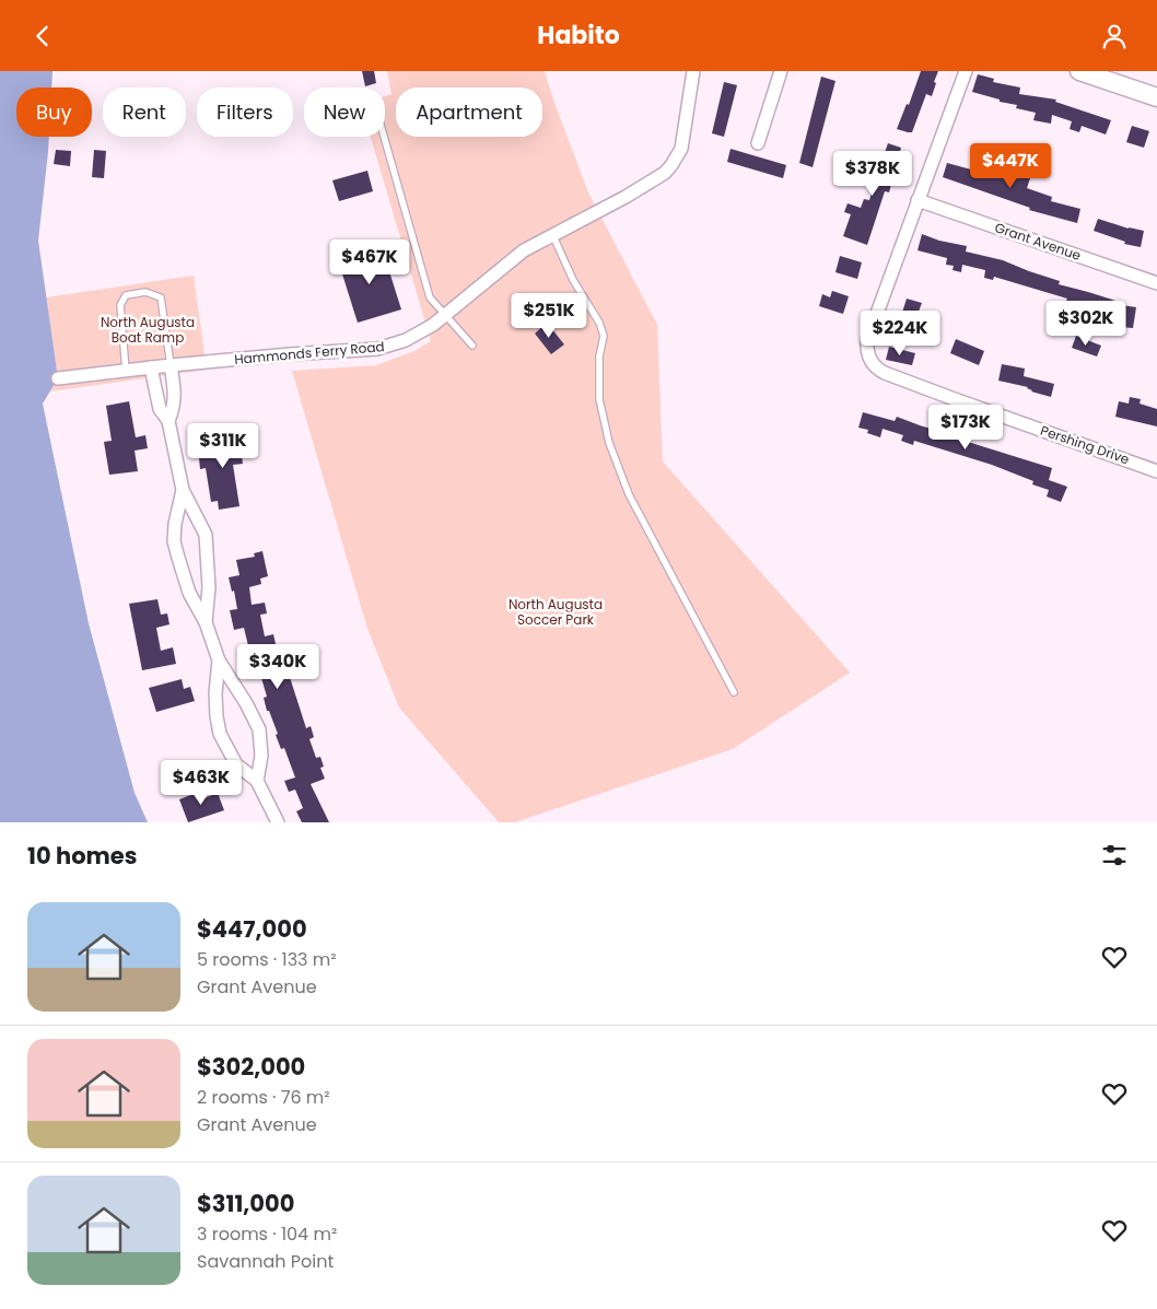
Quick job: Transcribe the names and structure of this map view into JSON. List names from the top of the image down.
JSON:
{
  "streets": {
    "street": ["Grant Avenue", "Hammonds Ferry Road", "Pershing Drive"]
  },
  "crossings": [
    ["Grant Avenue", "Pershing Drive"]
  ],
  "parks": ["North Augusta Boat Ramp", "North Augusta Soccer Park"],
  "page": {
    "header": "Habito",
    "chip": [
      "Buy",
      "Rent",
      "Filters",
      "New",
      "Apartment"
    ],
    "price": [
      "$447K",
      "$378K",
      "$467K",
      "$251K",
      "$302K",
      "$224K",
      "$173K",
      "$311K",
      "$340K",
      "$463K"
    ],
    "heading": "10 homes",
    "list": [
      {
        "name": "$447,000",
        "note": "5 rooms · 133 m² · Grant Avenue"
      },
      {
        "name": "$302,000",
        "note": "2 rooms · 76 m² · Grant Avenue"
      },
      {
        "name": "$311,000",
        "note": "3 rooms · 104 m² · Savannah Point"
      }
    ]
  }
}
